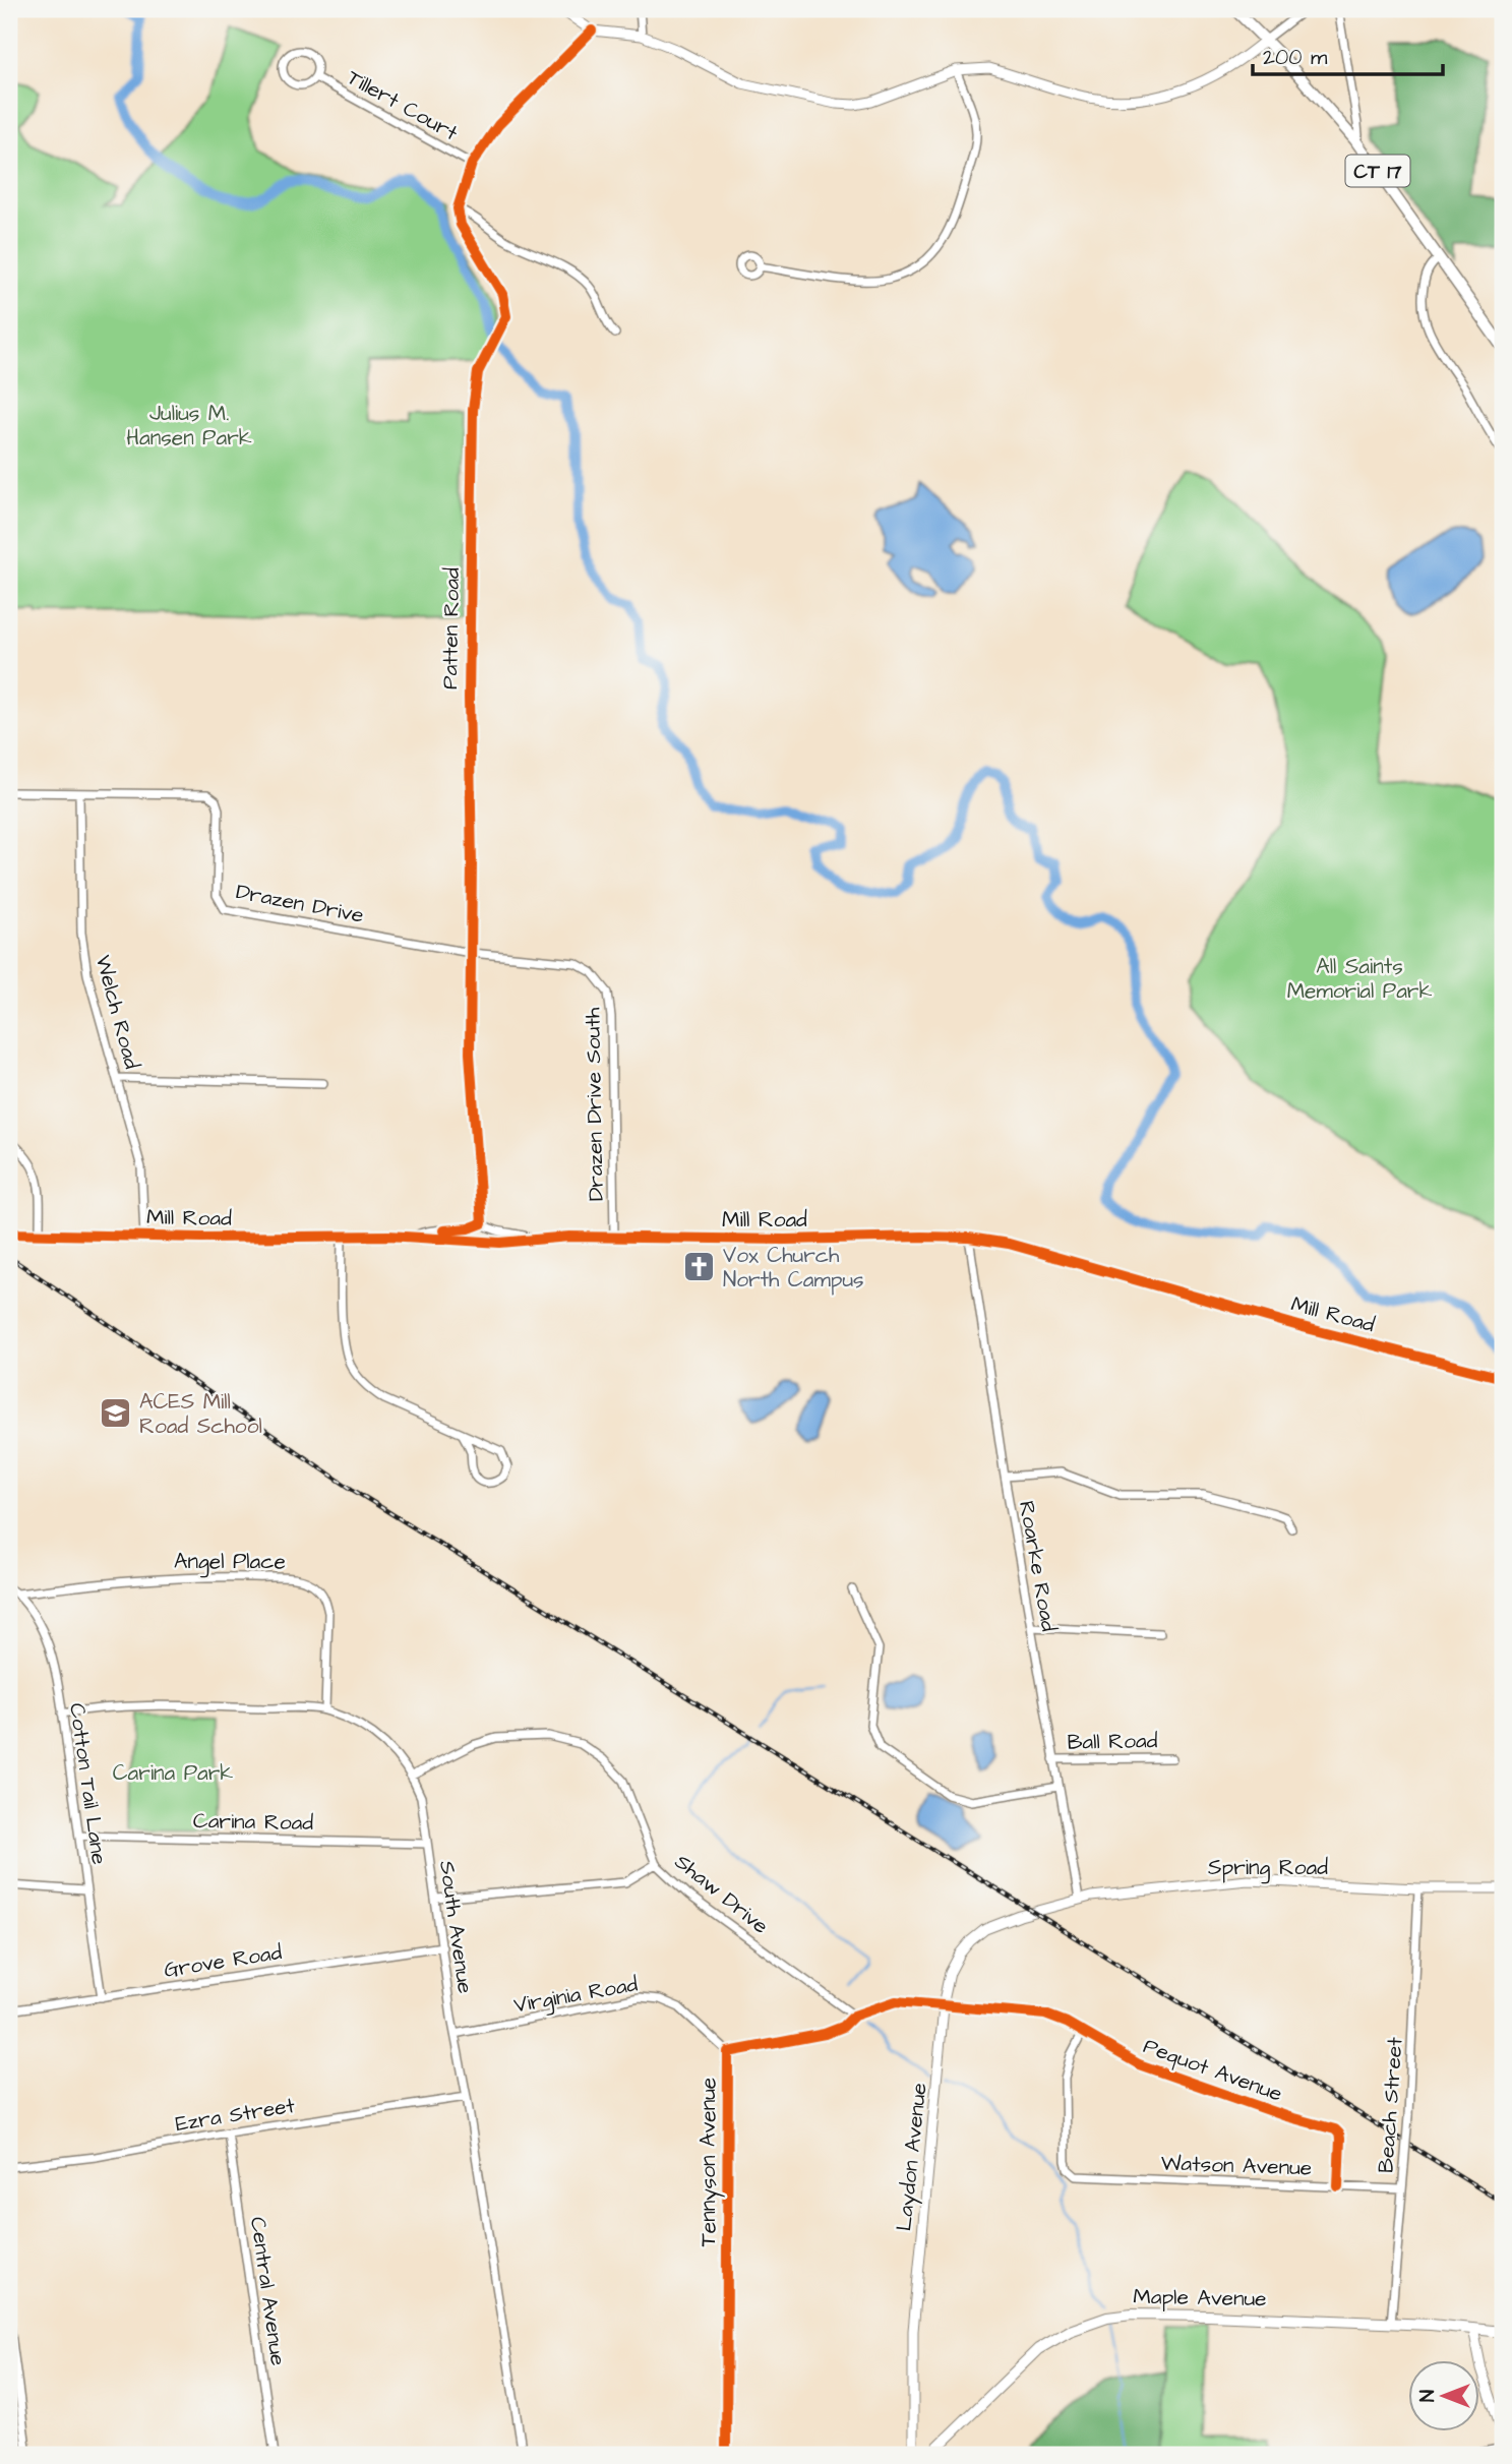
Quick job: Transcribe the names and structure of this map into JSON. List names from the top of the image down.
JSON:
{
  "streets": {
    "main road": ["CT 17", "Maple Avenue"],
    "street": [
      "Tillert Court",
      "Patten Road",
      "Drazen Drive",
      "Welch Road",
      "Drazen Drive South",
      "Mill Road",
      "Angel Place",
      "Roarke Road",
      "Ball Road",
      "Cotton Tail Lane",
      "Carina Road",
      "Spring Road",
      "Shaw Drive",
      "South Avenue",
      "Grove Road",
      "Virginia Road",
      "Pequot Avenue",
      "Beach Street",
      "Ezra Street",
      "Laydon Avenue",
      "Tennyson Avenue",
      "Watson Avenue",
      "Central Avenue"
    ]
  },
  "crossings": [
    ["Patten Road", "Drazen Drive"],
    ["Patten Road", "Drazen Drive South"],
    ["Drazen Drive", "Welch Road"],
    ["Drazen Drive", "Drazen Drive South"],
    ["Welch Road", "Mill Road"],
    ["Drazen Drive South", "Mill Road"],
    ["Mill Road", "Roarke Road"],
    ["Angel Place", "Cotton Tail Lane"],
    ["Angel Place", "South Avenue"],
    ["Roarke Road", "Ball Road"],
    ["Roarke Road", "Spring Road"],
    ["Cotton Tail Lane", "Carina Road"],
    ["Cotton Tail Lane", "South Avenue"],
    ["Cotton Tail Lane", "Grove Road"],
    ["Carina Road", "South Avenue"],
    ["Spring Road", "Beach Street"],
    ["Spring Road", "Laydon Avenue"],
    ["Shaw Drive", "South Avenue"],
    ["Shaw Drive", "Tennyson Avenue"],
    ["South Avenue", "Grove Road"],
    ["South Avenue", "Virginia Road"],
    ["South Avenue", "Ezra Street"],
    ["Virginia Road", "Tennyson Avenue"],
    ["Pequot Avenue", "Laydon Avenue"],
    ["Pequot Avenue", "Tennyson Avenue"],
    ["Pequot Avenue", "Watson Avenue"],
    ["Beach Street", "Watson Avenue"],
    ["Beach Street", "Maple Avenue"],
    ["Ezra Street", "Central Avenue"],
    ["Laydon Avenue", "Tennyson Avenue"]
  ],
  "parks": ["Julius M. Hansen Park", "All Saints Memorial Park", "Carina Park"],
  "places": {
    "church": ["Vox Church North Campus"],
    "school or university": ["ACES Mill Road School"]
  },
  "scale_bar": "200 m",
  "north": "left"
}
